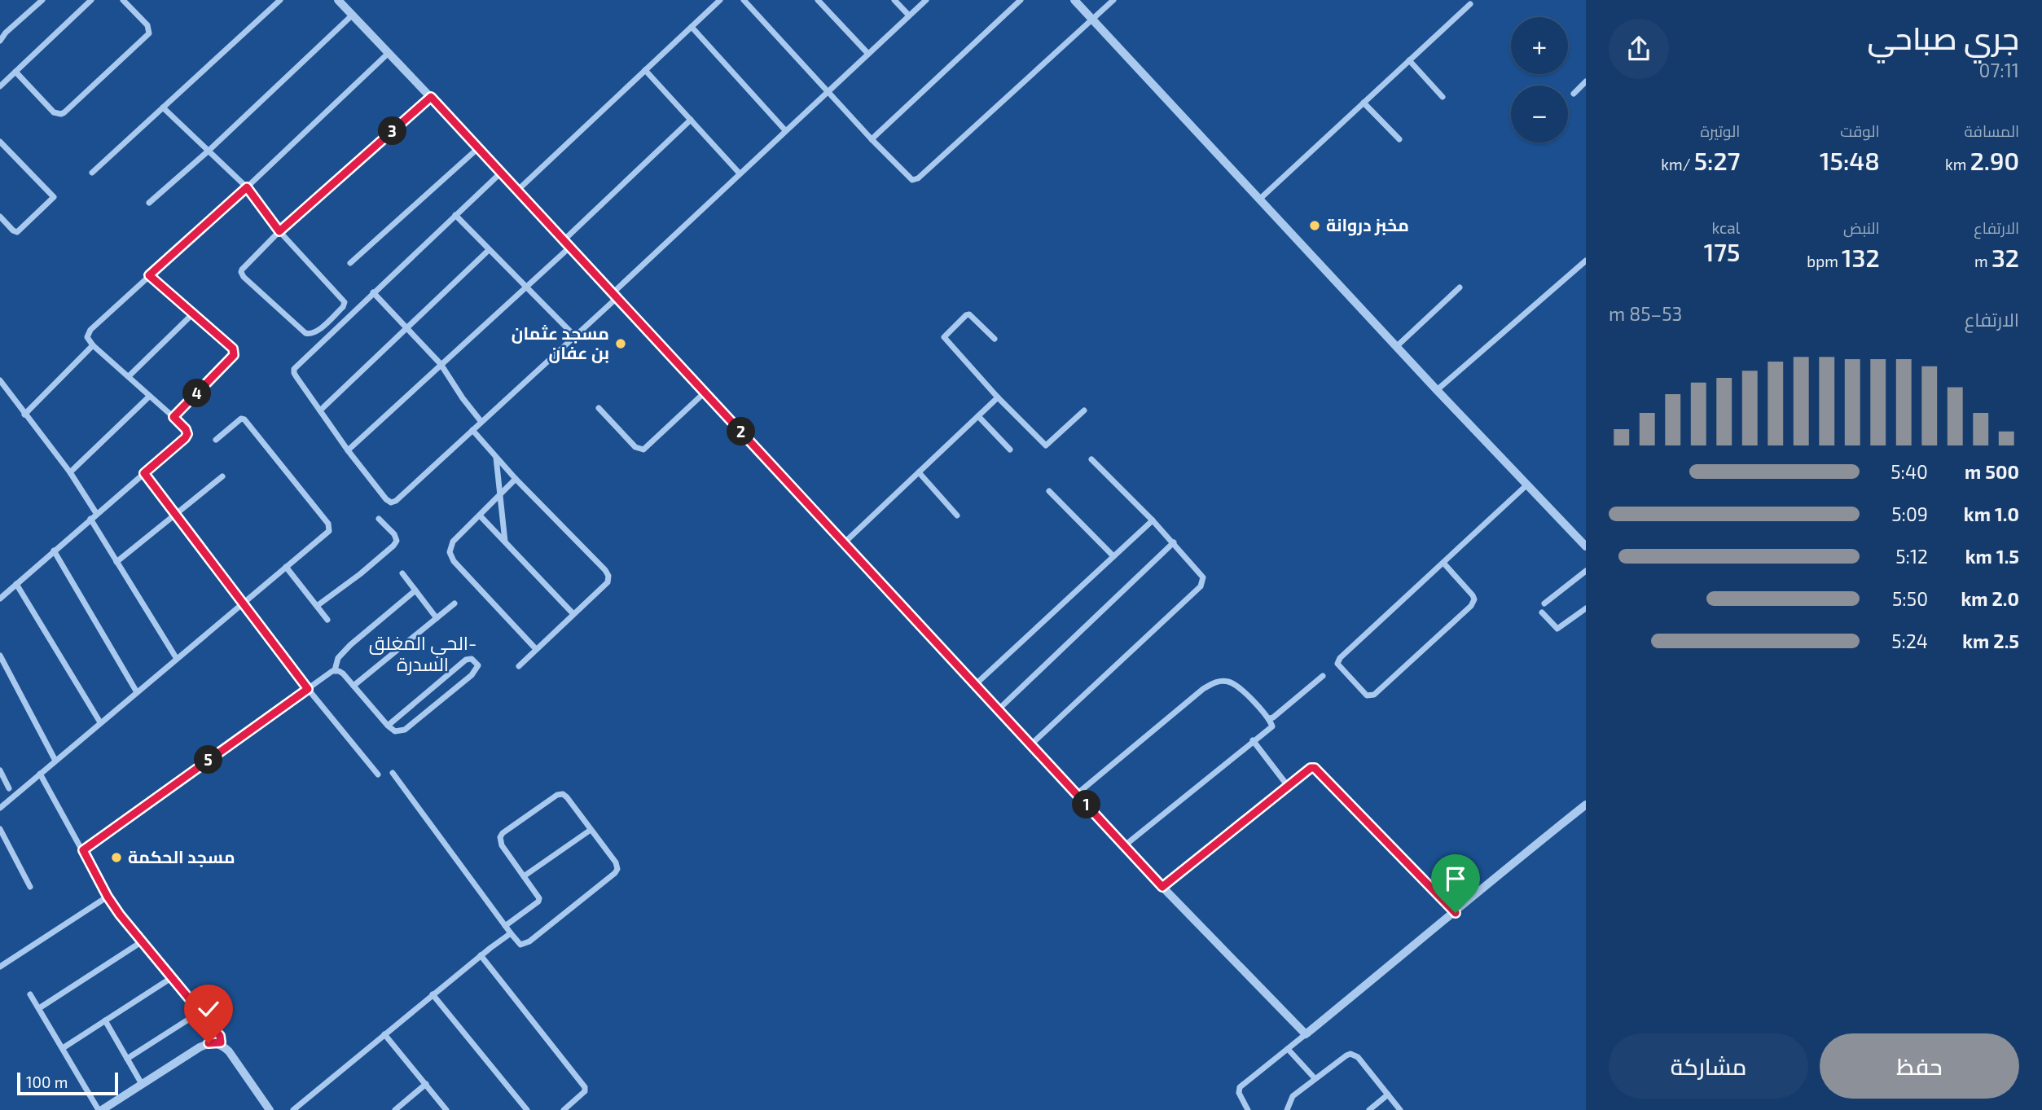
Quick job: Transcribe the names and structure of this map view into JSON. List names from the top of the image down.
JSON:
{
  "districts": ["الحي المغلق- السدرة"],
  "places": ["مخبز دروانة", "مسجد عثمان بن عفان", "مسجد الحكمة"],
  "scale_bar": "100 m",
  "page": {
    "heading": ["جري صباحي", "07:11"],
    "map_buttons": ["+", "−"],
    "stats": [
      ["المسافة", "2.90 km"],
      ["الوقت", "15:48"],
      ["الوتيرة", "5:27 /km"],
      ["الارتفاع", "32 m"],
      ["النبض", "132 bpm"],
      ["kcal", "175"]
    ],
    "pins": [
      "3",
      "4",
      "2",
      "5",
      "1"
    ],
    "chart": ["الارتفاع", "53–85 m"],
    "list": [
      {
        "name": "500 m",
        "note": "5:40"
      },
      {
        "name": "1.0 km",
        "note": "5:09"
      },
      {
        "name": "1.5 km",
        "note": "5:12"
      },
      {
        "name": "2.0 km",
        "note": "5:50"
      },
      {
        "name": "2.5 km",
        "note": "5:24"
      }
    ],
    "buttons": ["حفظ", "مشاركة"],
    "scale": "100 m"
  }
}
